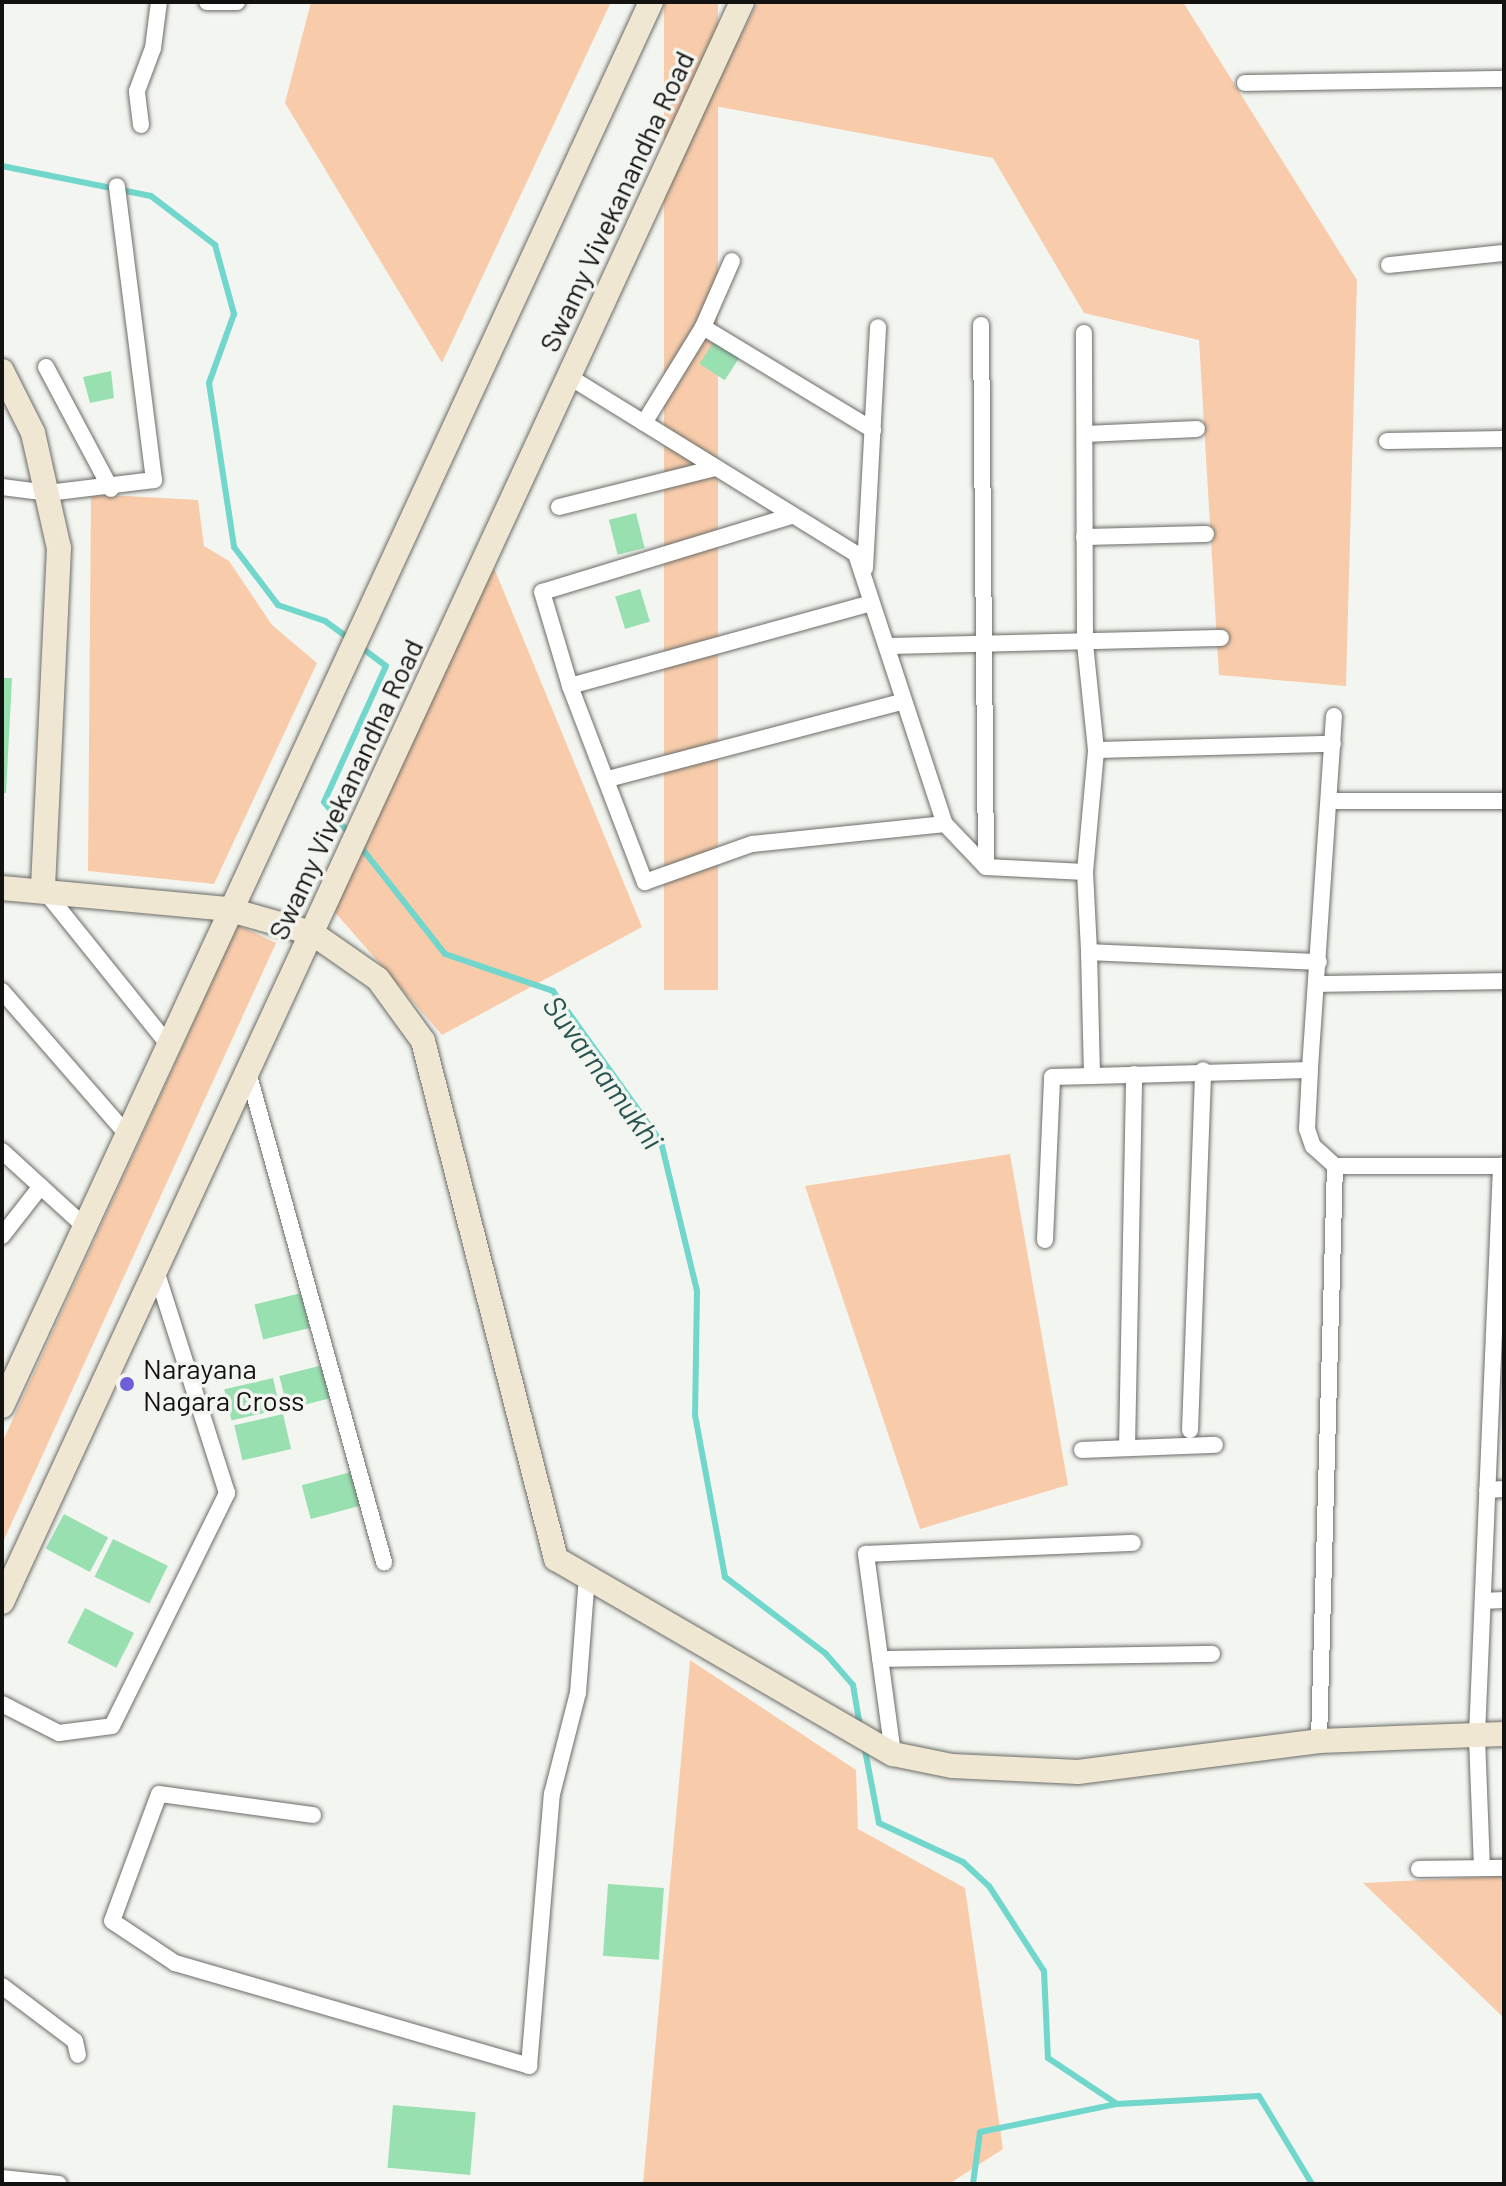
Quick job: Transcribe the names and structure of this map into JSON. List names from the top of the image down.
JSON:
{
  "streets": {
    "main road": ["Swamy Vivekanandha Road"]
  },
  "water": ["Suvarnamukhi"],
  "places": ["Narayana Nagara Cross"]
}
